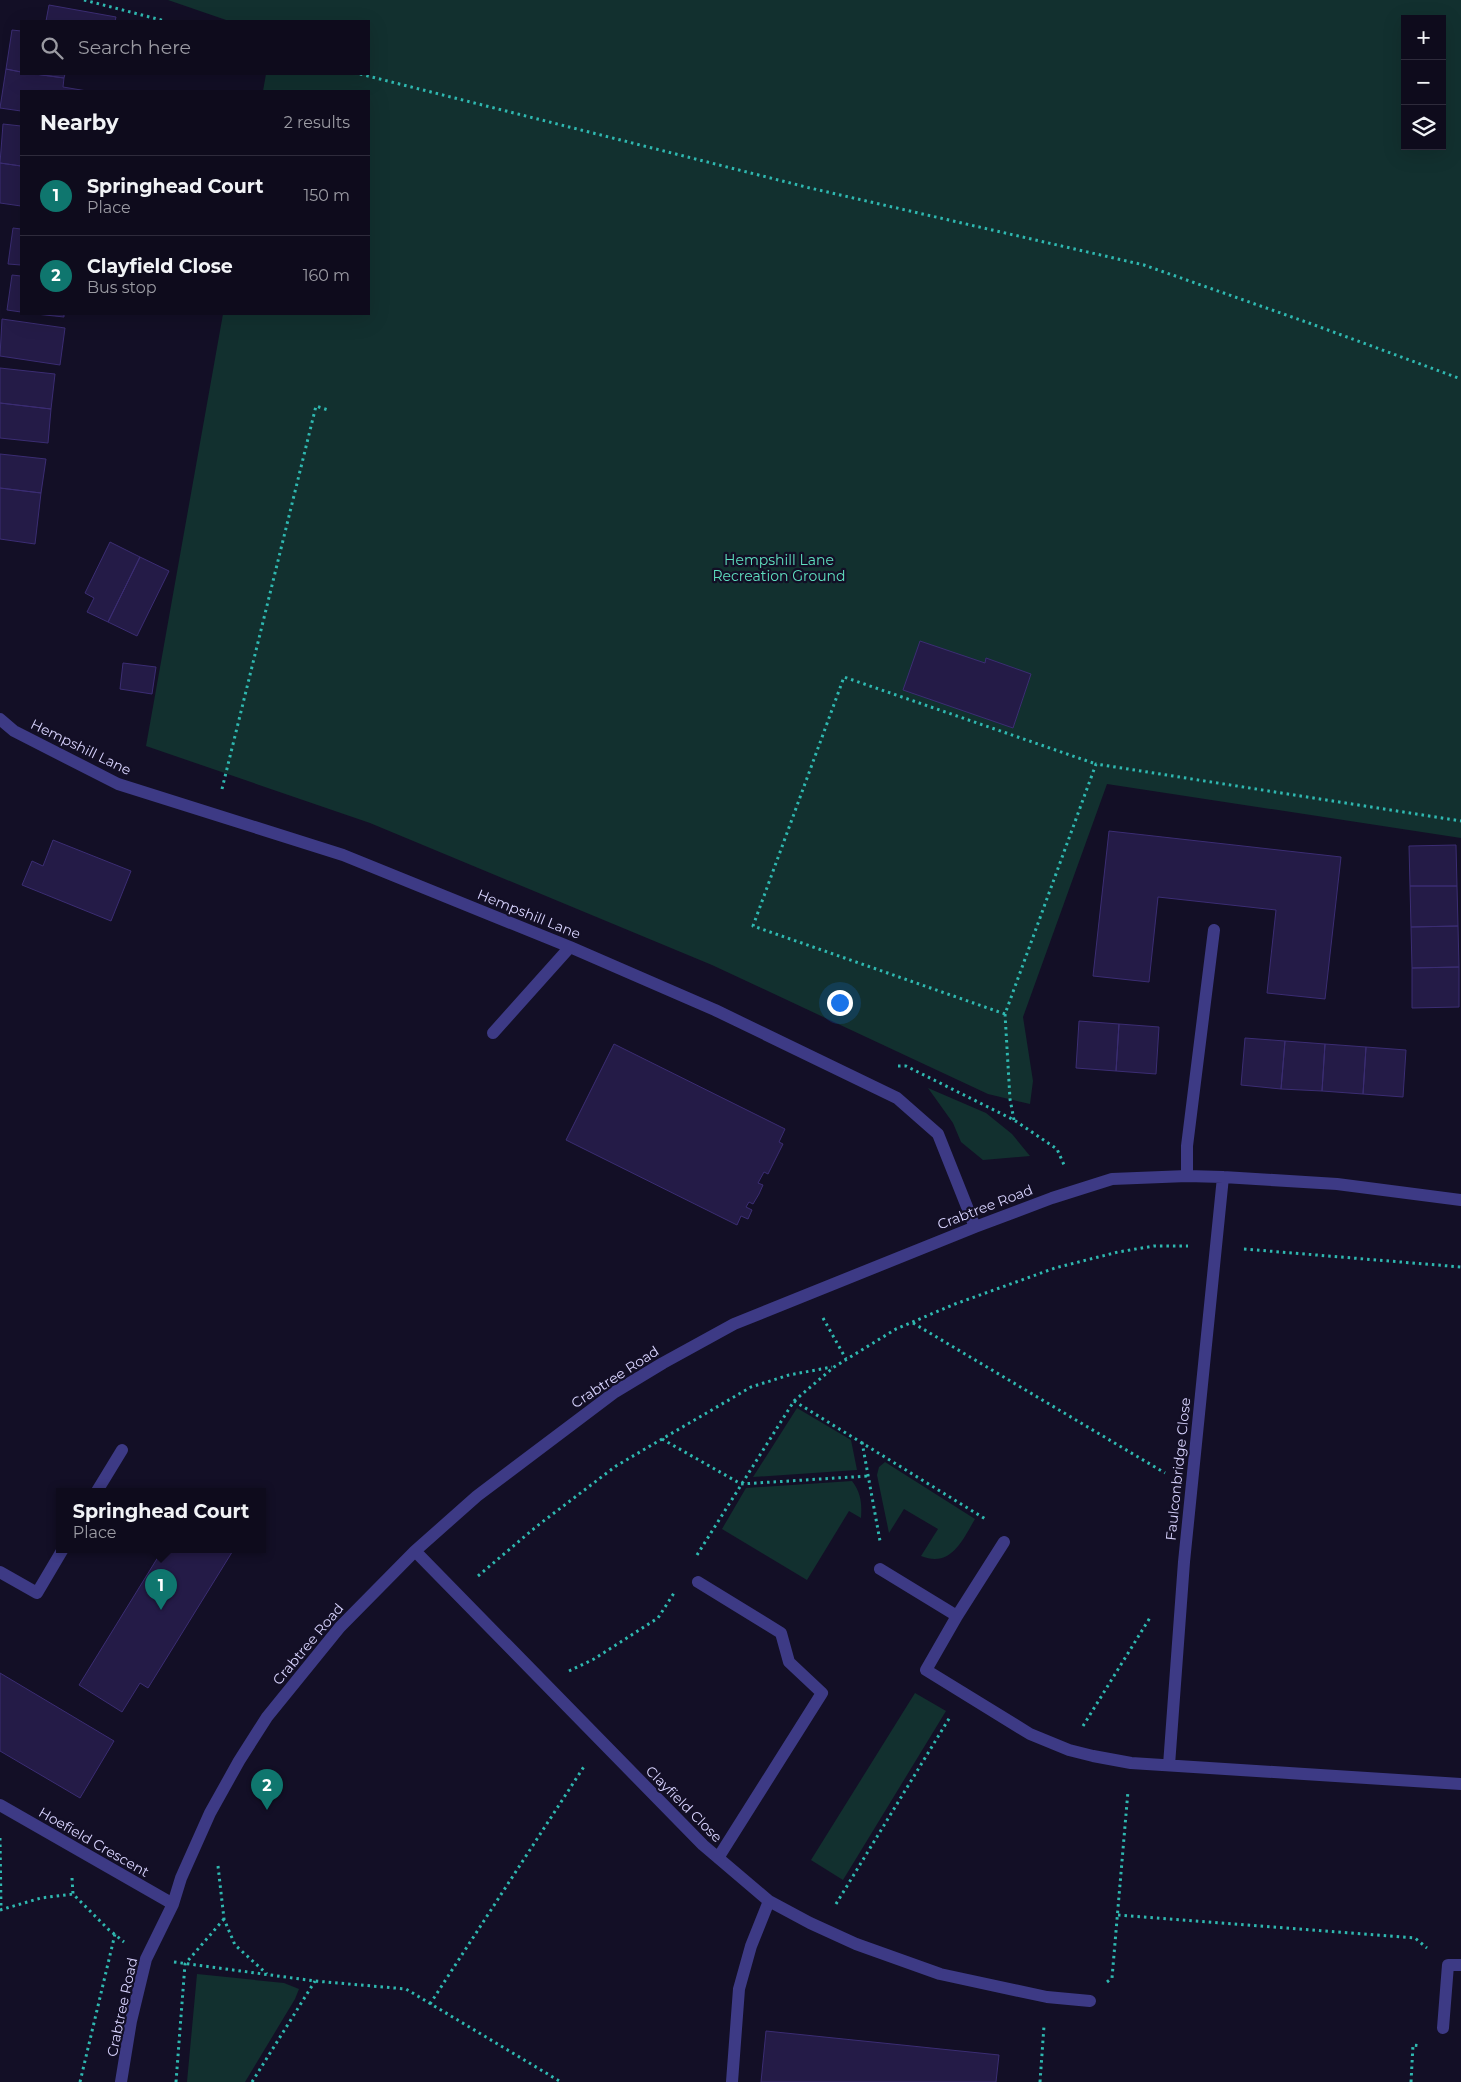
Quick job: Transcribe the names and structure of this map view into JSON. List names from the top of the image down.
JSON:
{
  "streets": {
    "street": [
      "Hempshill Lane",
      "Crabtree Road",
      "Faulconbridge Close",
      "Clayfield Close",
      "Hoefield Crescent"
    ]
  },
  "crossings": [
    ["Hempshill Lane", "Crabtree Road"],
    ["Crabtree Road", "Faulconbridge Close"],
    ["Crabtree Road", "Clayfield Close"],
    ["Crabtree Road", "Hoefield Crescent"]
  ],
  "parks": ["Hempshill Lane Recreation Ground"],
  "page": {
    "map_buttons": ["+", "−"],
    "search": "Search here",
    "heading": ["Nearby", "2 results"],
    "list": [
      {
        "mark": "1",
        "name": "Springhead Court",
        "note": "Place",
        "value": "150 m"
      },
      {
        "mark": "2",
        "name": "Clayfield Close",
        "note": "Bus stop",
        "value": "160 m"
      }
    ],
    "popup": ["Springhead Court", "Place"],
    "pins": ["1", "2"]
  }
}
